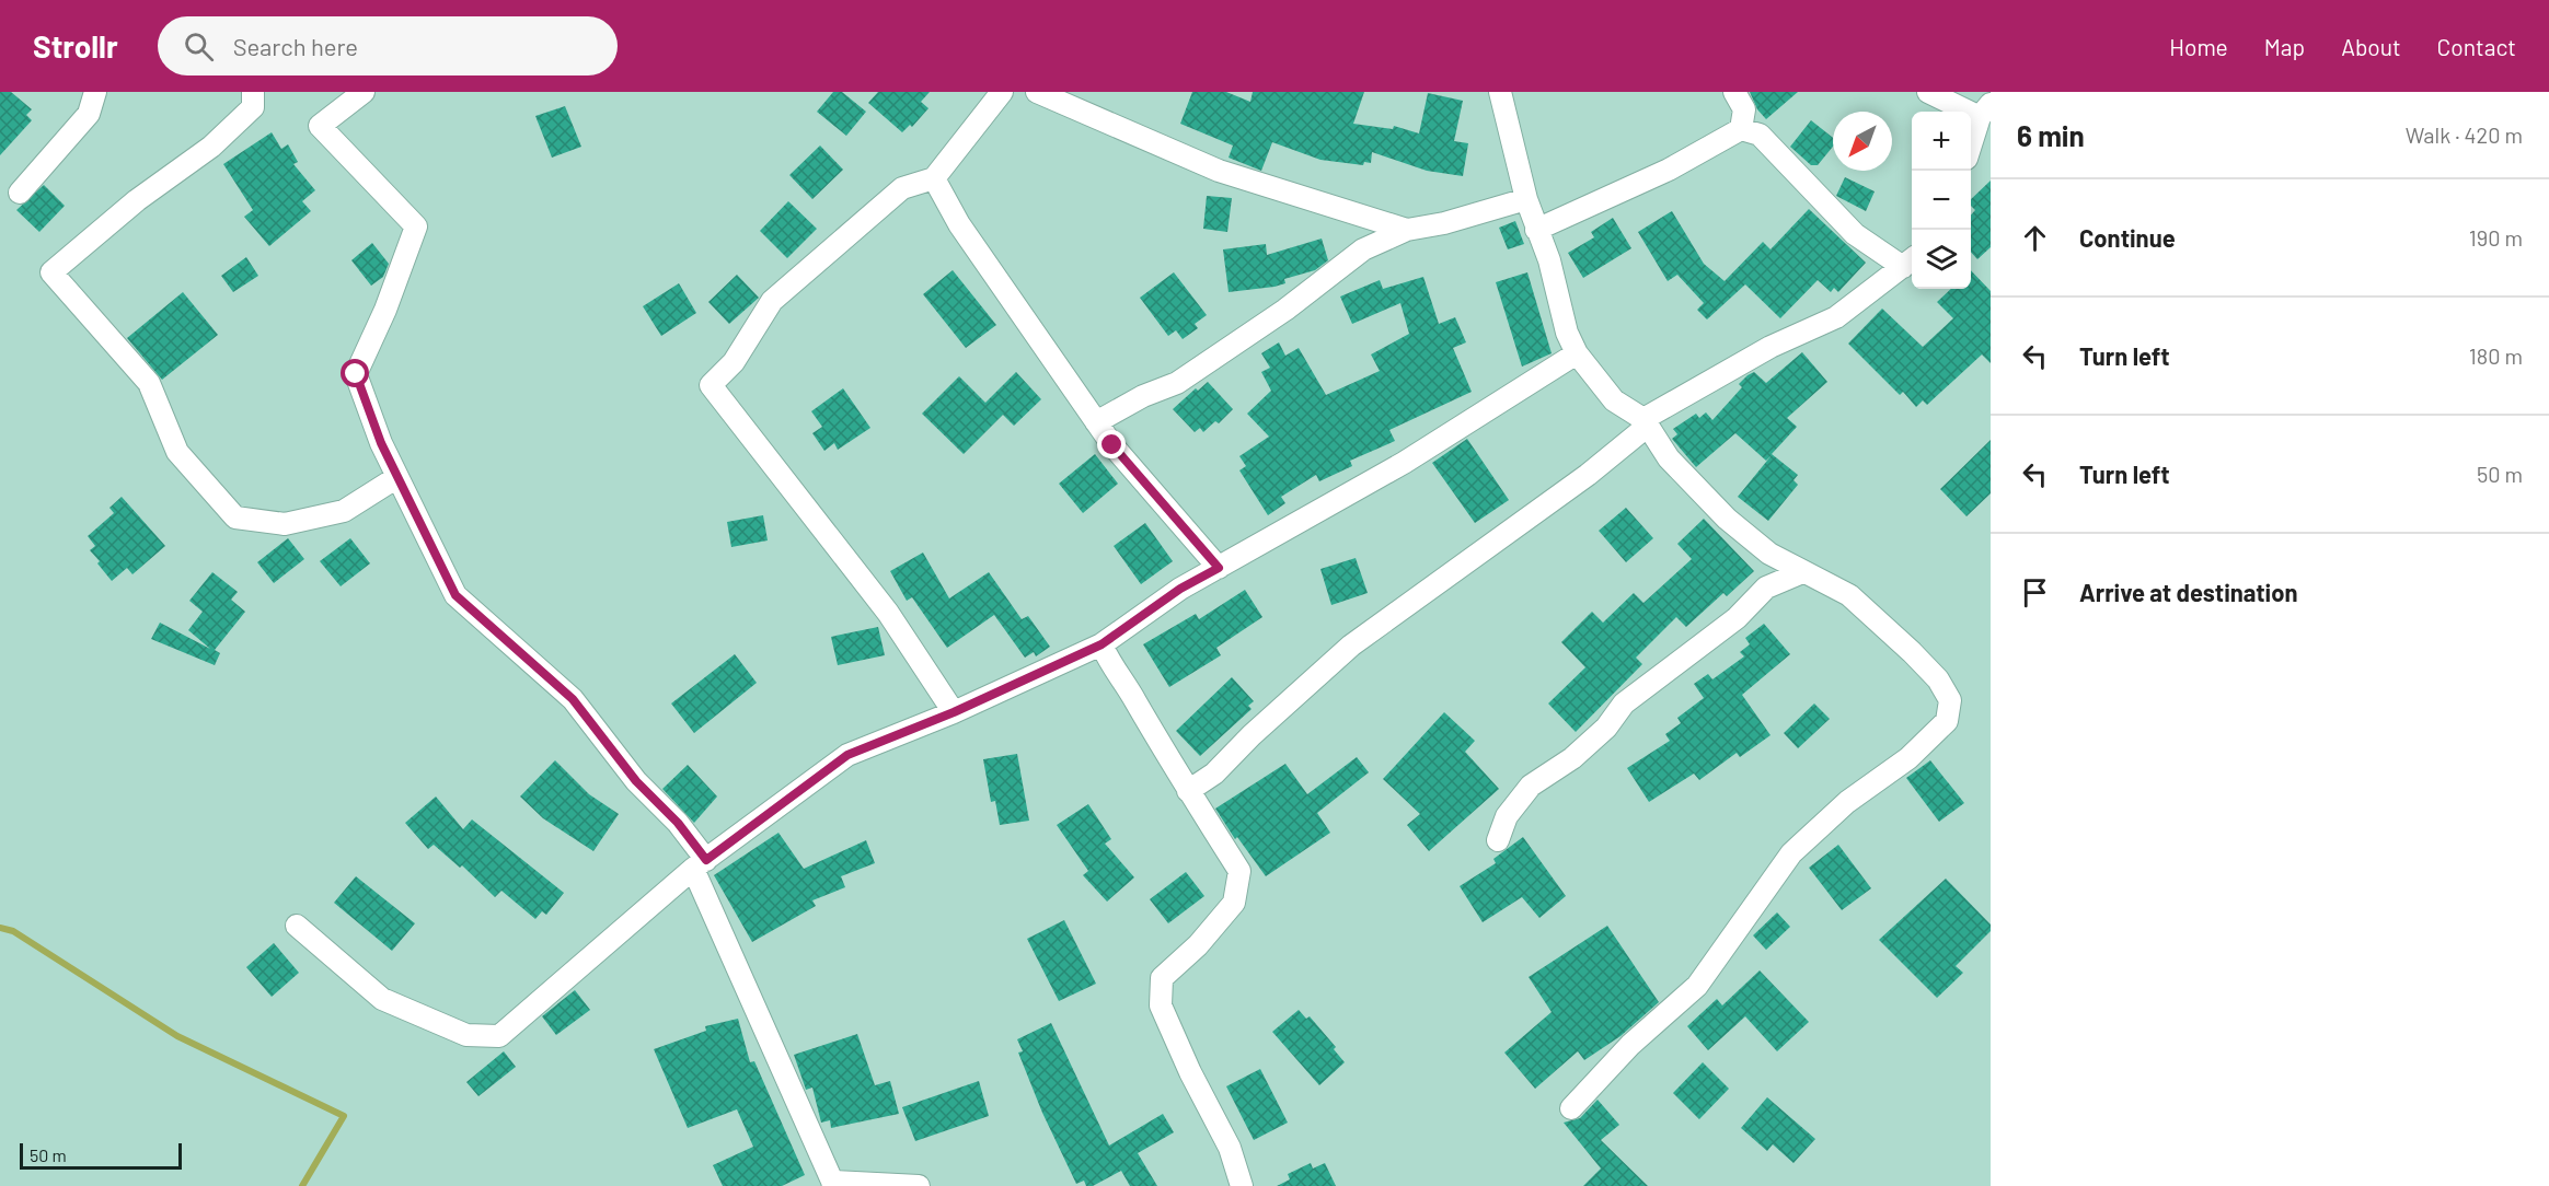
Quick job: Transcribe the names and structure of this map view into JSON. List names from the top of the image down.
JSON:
{
  "scale_bar": "50 m",
  "north": "bottom left",
  "page": {
    "header": "Strollr",
    "search": "Search here",
    "nav": [
      "Home",
      "Map",
      "About",
      "Contact"
    ],
    "heading": ["6 min", "Walk · 420 m"],
    "map_buttons": ["+", "−"],
    "list": [
      ["Continue", "190 m"],
      ["Turn left", "180 m"],
      ["Turn left", "50 m"],
      "Arrive at destination"
    ],
    "scale": "50 m"
  }
}
